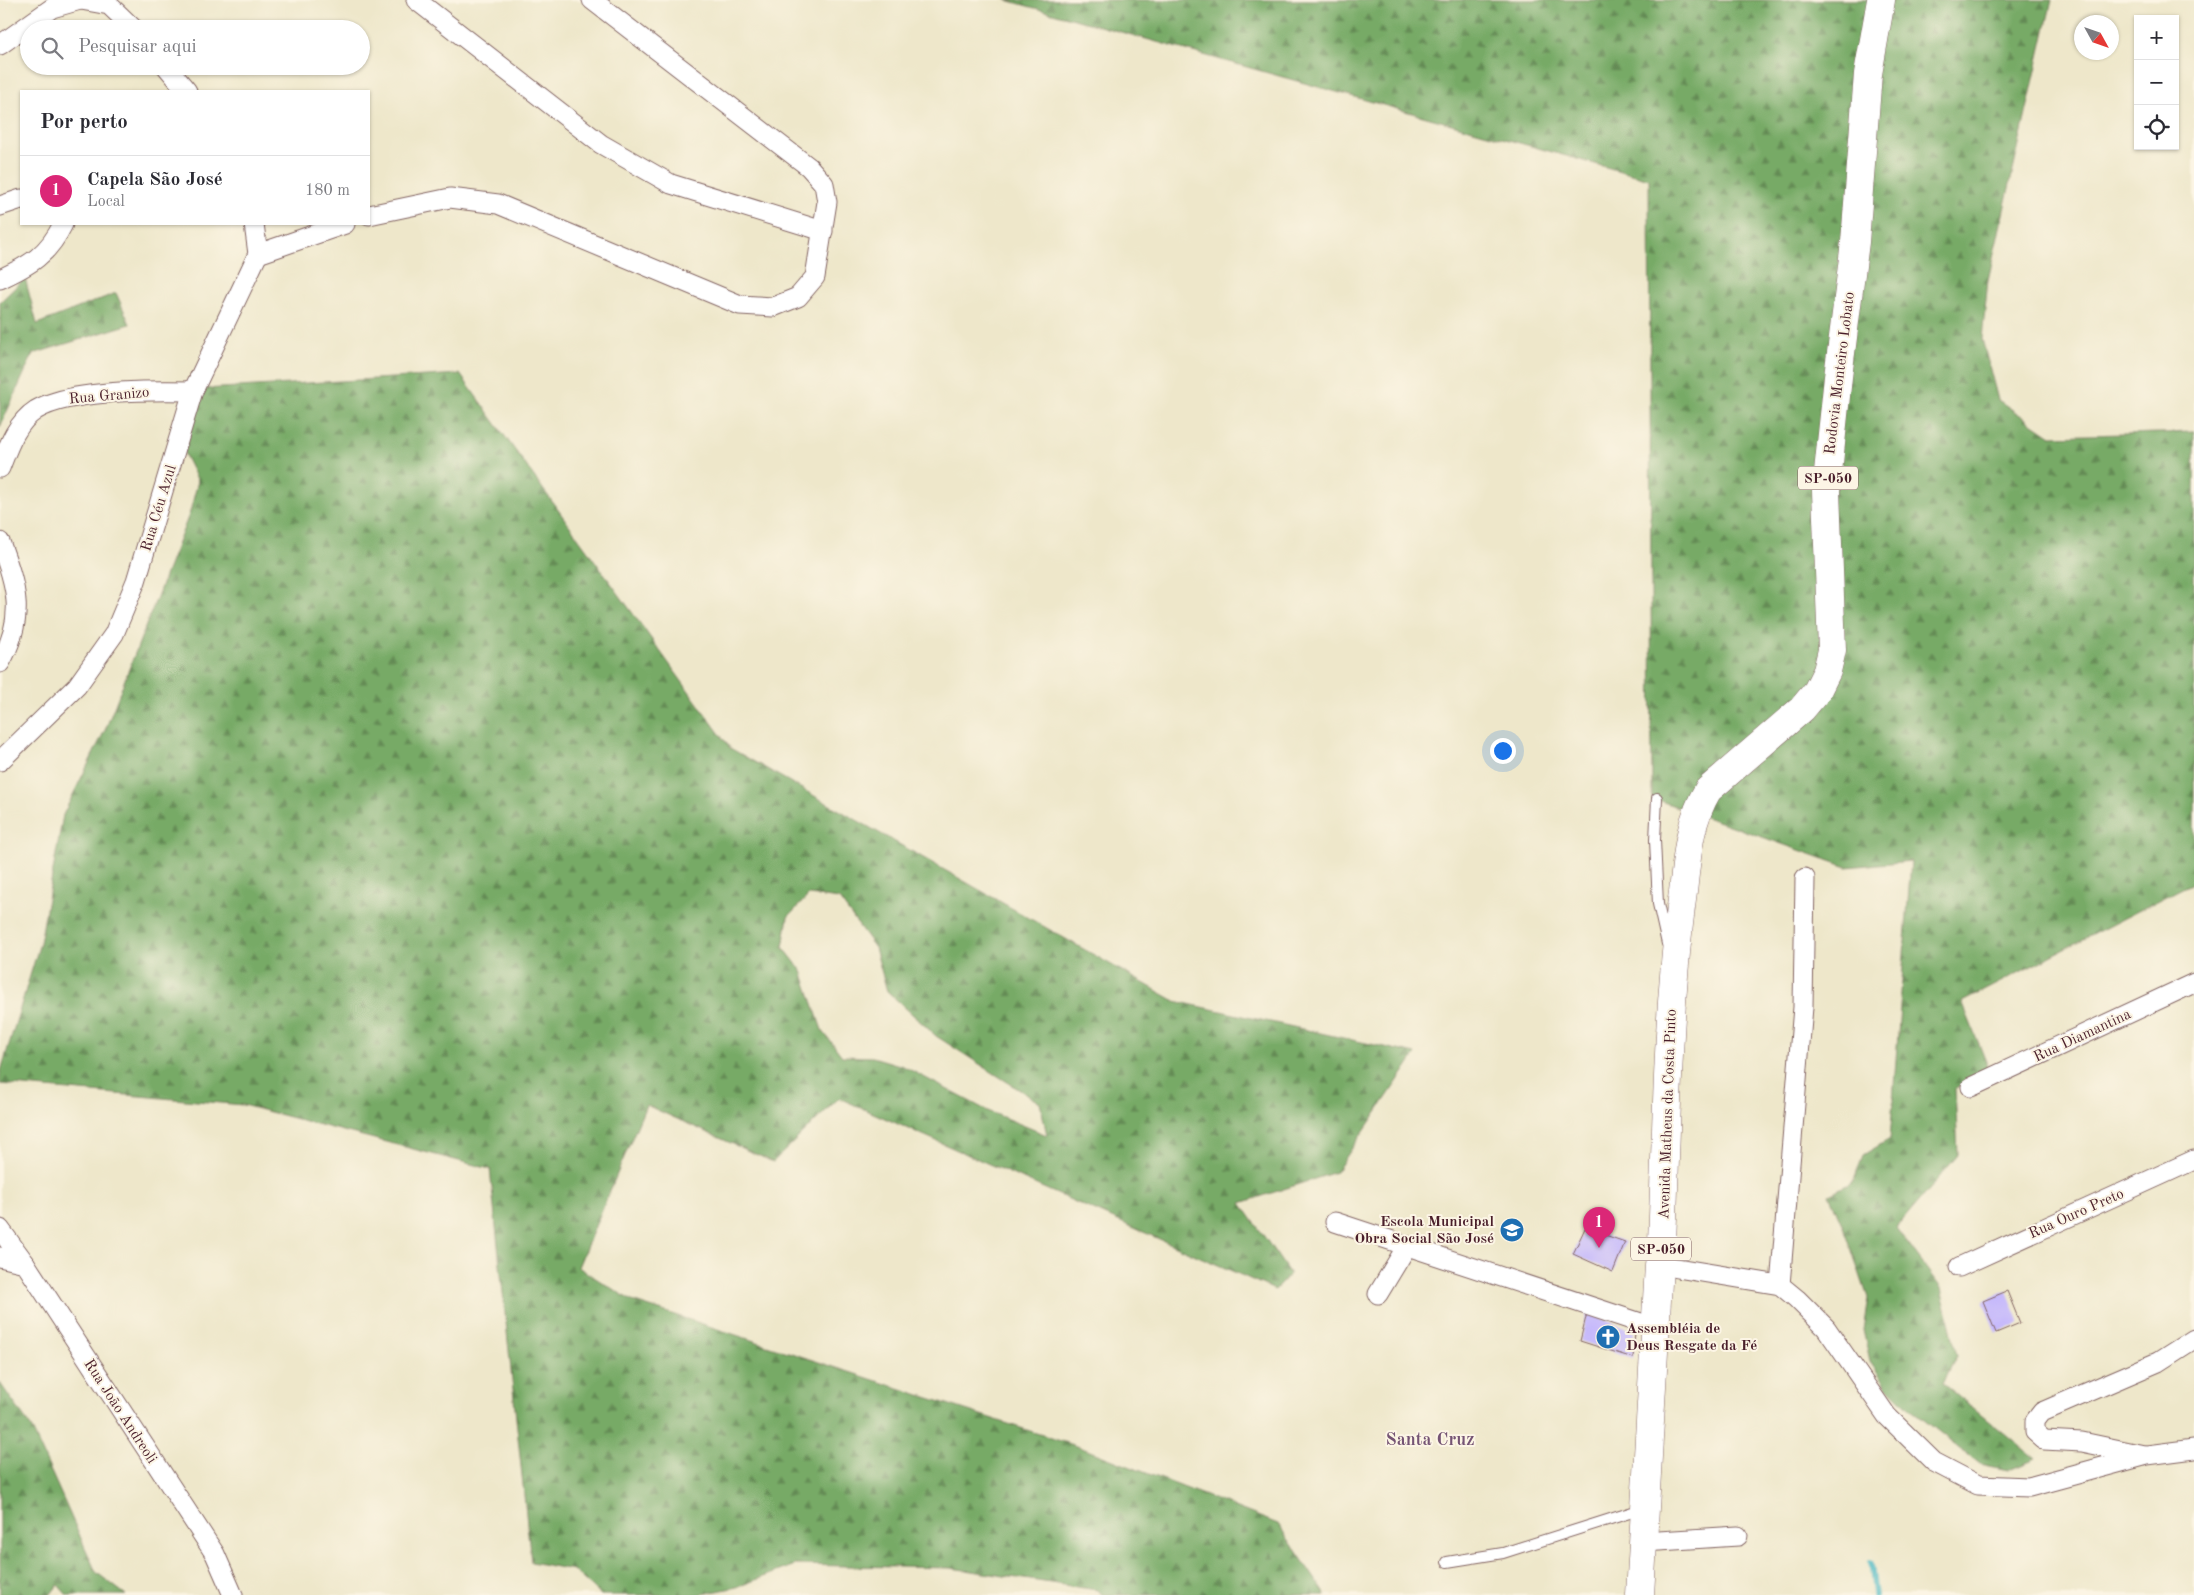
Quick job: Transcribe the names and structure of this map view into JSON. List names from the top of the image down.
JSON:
{
  "streets": {
    "main road": ["Rodovia Monteiro Lobato", "SP-050", "Avenida Matheus da Costa Pinto"],
    "street": [
      "Rua Granizo",
      "Rua Céu Azul",
      "Rua Diamantina",
      "Rua Ouro Preto",
      "Rua João Andreoli"
    ]
  },
  "crossings": [
    ["Rodovia Monteiro Lobato", "Avenida Matheus da Costa Pinto"],
    ["Rua Granizo", "Rua Céu Azul"]
  ],
  "districts": ["Santa Cruz"],
  "places": {
    "school or university": ["Escola Municipal Obra Social São José"],
    "church": ["Assembléia de Deus Resgate da Fé"]
  },
  "north": "bottom right",
  "page": {
    "map_buttons": ["+", "−"],
    "search": "Pesquisar aqui",
    "heading": "Por perto",
    "list": [
      {
        "mark": "1",
        "name": "Capela São José",
        "note": "Local",
        "value": "180 m"
      }
    ],
    "pins": "1"
  }
}
